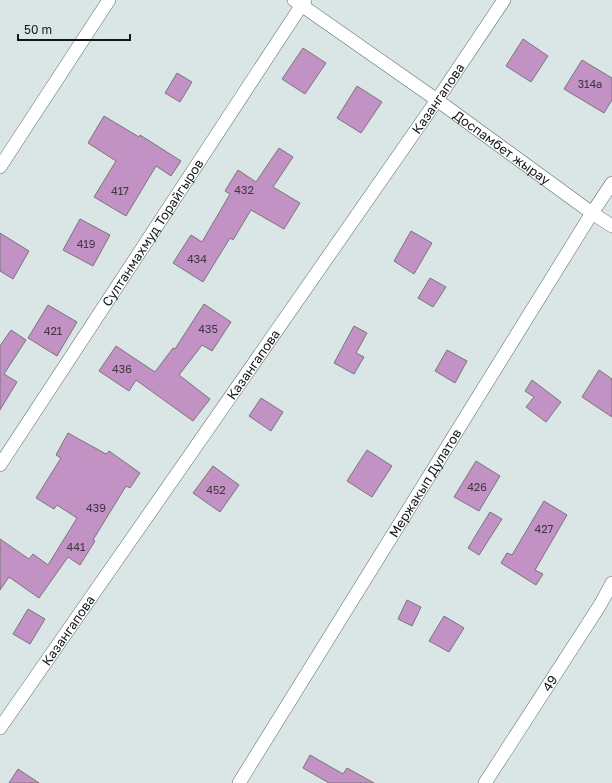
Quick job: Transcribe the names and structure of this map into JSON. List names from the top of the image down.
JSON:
{
  "streets": {
    "street": [
      "Казангапова",
      "Доспамбет жырау",
      "Султанмахмуд Торайгыров",
      "Мержакып Дулатов",
      "49"
    ]
  },
  "crossings": [
    ["Казангапова", "Доспамбет жырау"],
    ["Доспамбет жырау", "Султанмахмуд Торайгыров"],
    ["Доспамбет жырау", "Мержакып Дулатов"]
  ],
  "house_numbers": [
    "314а",
    "432",
    "417",
    "419",
    "434",
    "435",
    "421",
    "436",
    "426",
    "452",
    "439",
    "427",
    "441"
  ],
  "scale_bar": "50 m"
}
